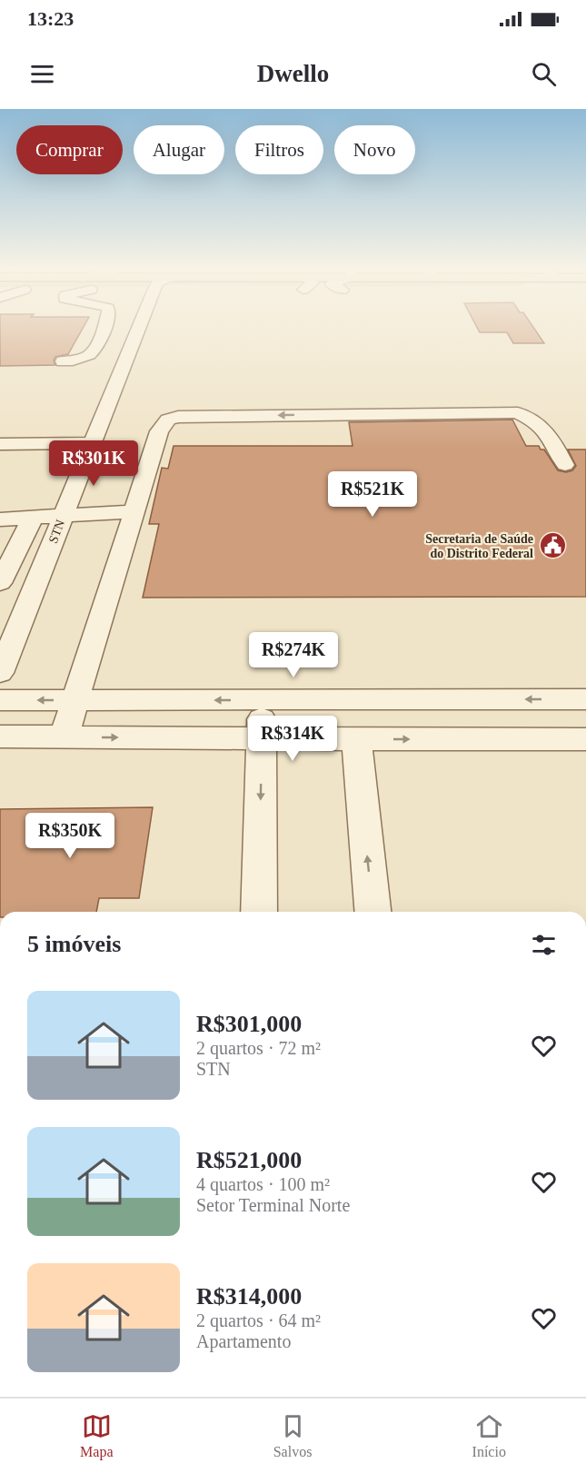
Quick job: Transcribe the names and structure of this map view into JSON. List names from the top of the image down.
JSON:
{
  "streets": {
    "street": ["STN"]
  },
  "places": {
    "public building": ["Secretaria de Saúde do Distrito Federal"]
  },
  "page": {
    "status": "13:23",
    "header": "Dwello",
    "chip": [
      "Comprar",
      "Alugar",
      "Filtros",
      "Novo"
    ],
    "price": [
      "R$301K",
      "R$521K",
      "R$274K",
      "R$314K",
      "R$350K"
    ],
    "heading": "5 imóveis",
    "list": [
      {
        "name": "R$301,000",
        "note": "2 quartos · 72 m² · STN"
      },
      {
        "name": "R$521,000",
        "note": "4 quartos · 100 m² · Setor Terminal Norte"
      },
      {
        "name": "R$314,000",
        "note": "2 quartos · 64 m² · Apartamento"
      }
    ],
    "tabs": ["Mapa", "Salvos", "Início"]
  }
}
